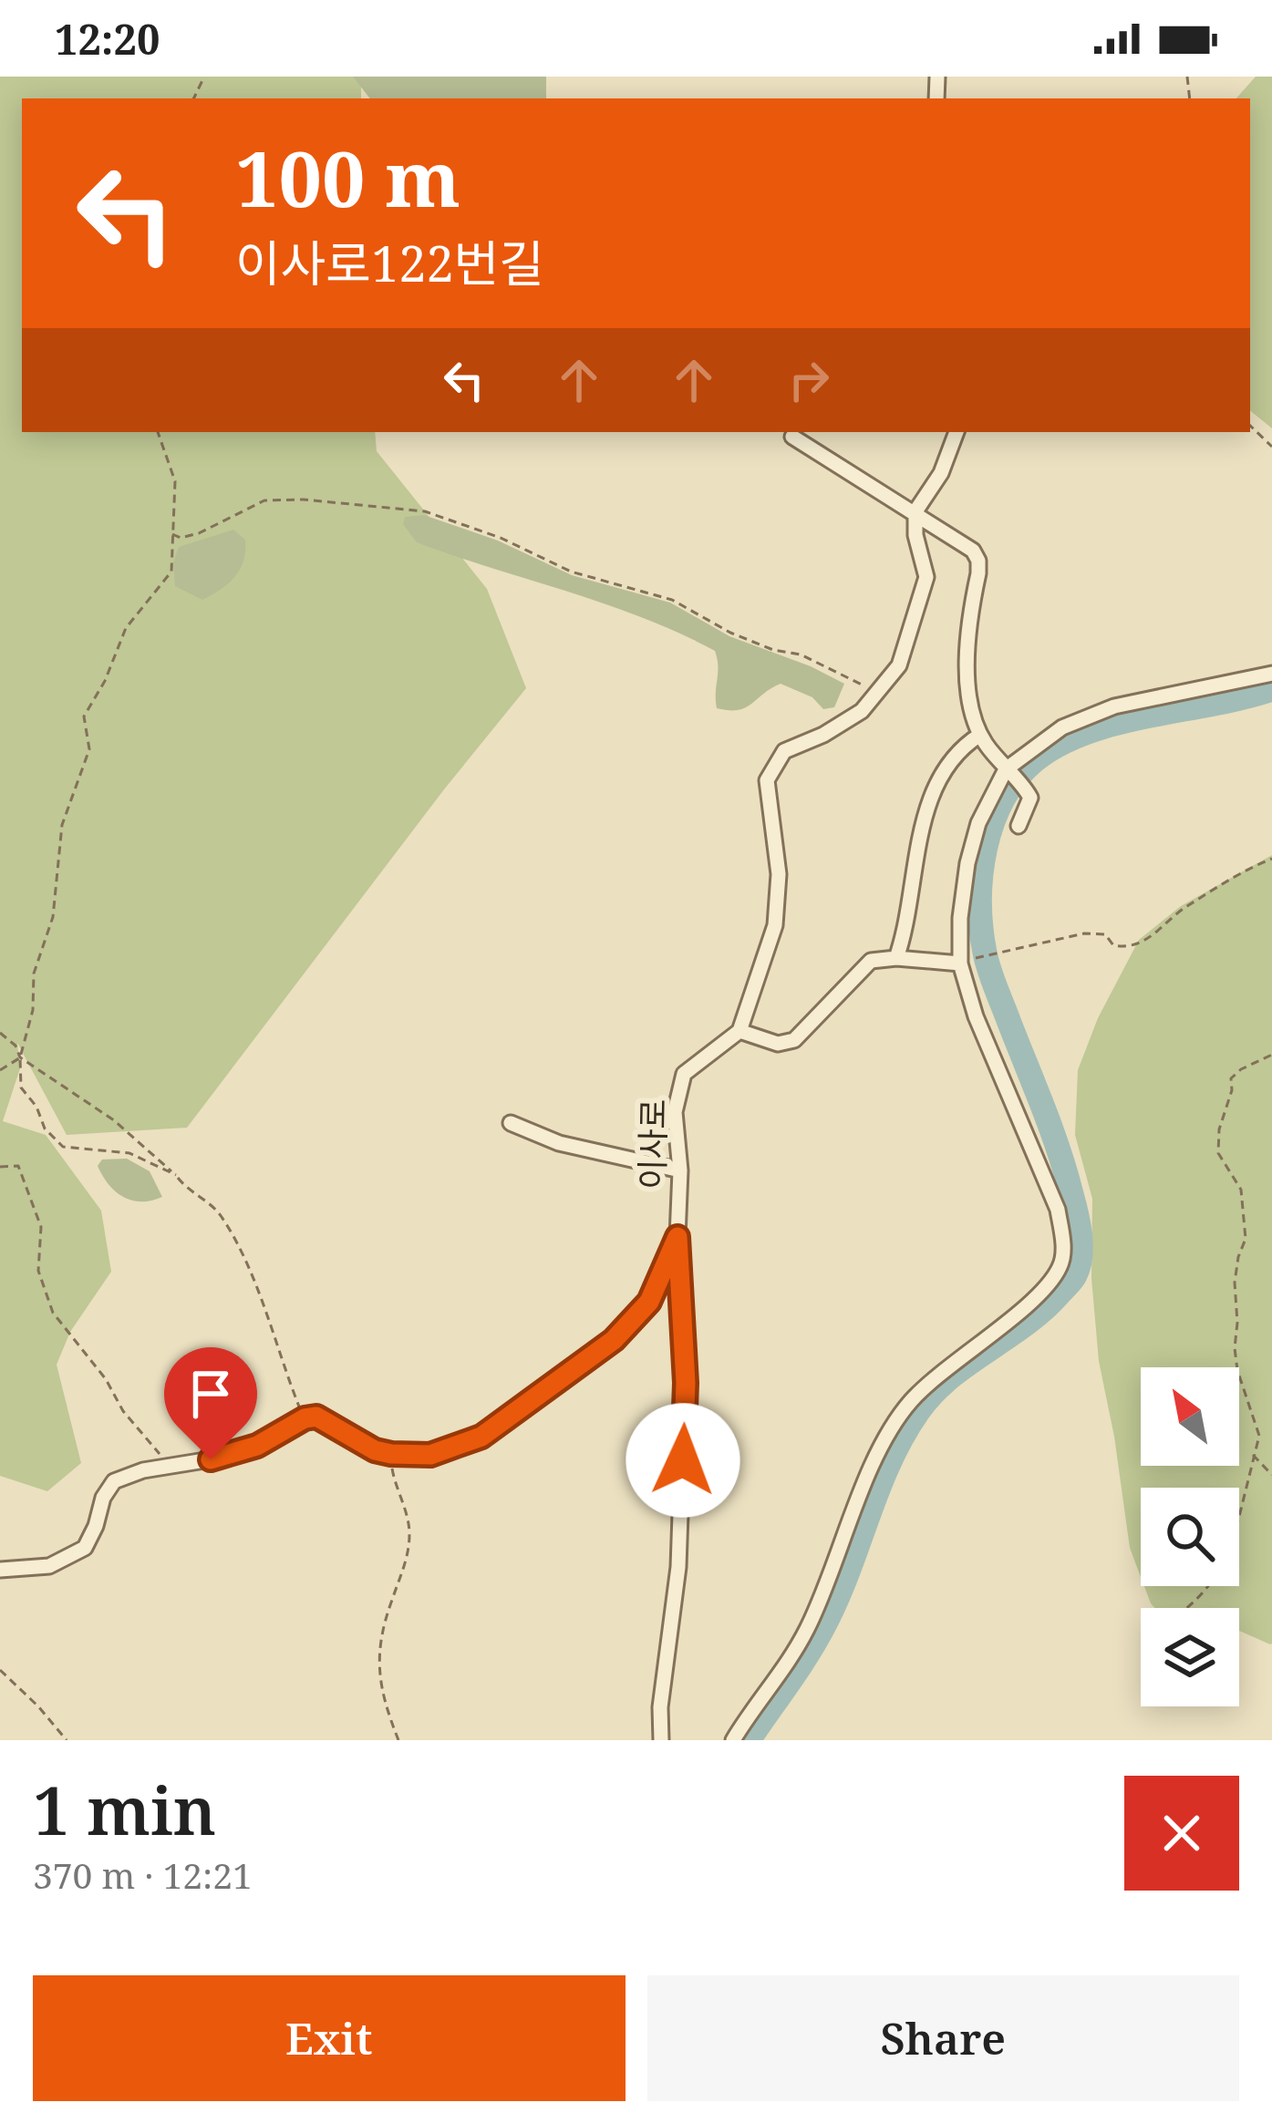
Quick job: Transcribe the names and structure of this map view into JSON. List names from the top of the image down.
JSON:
{
  "streets": {
    "street": ["이사로"]
  },
  "north": "top left",
  "page": {
    "status": "12:20",
    "turn": ["100 m", "이사로122번길"],
    "heading": ["1 min", "370 m · 12:21"],
    "buttons": ["Exit", "Share"]
  }
}
